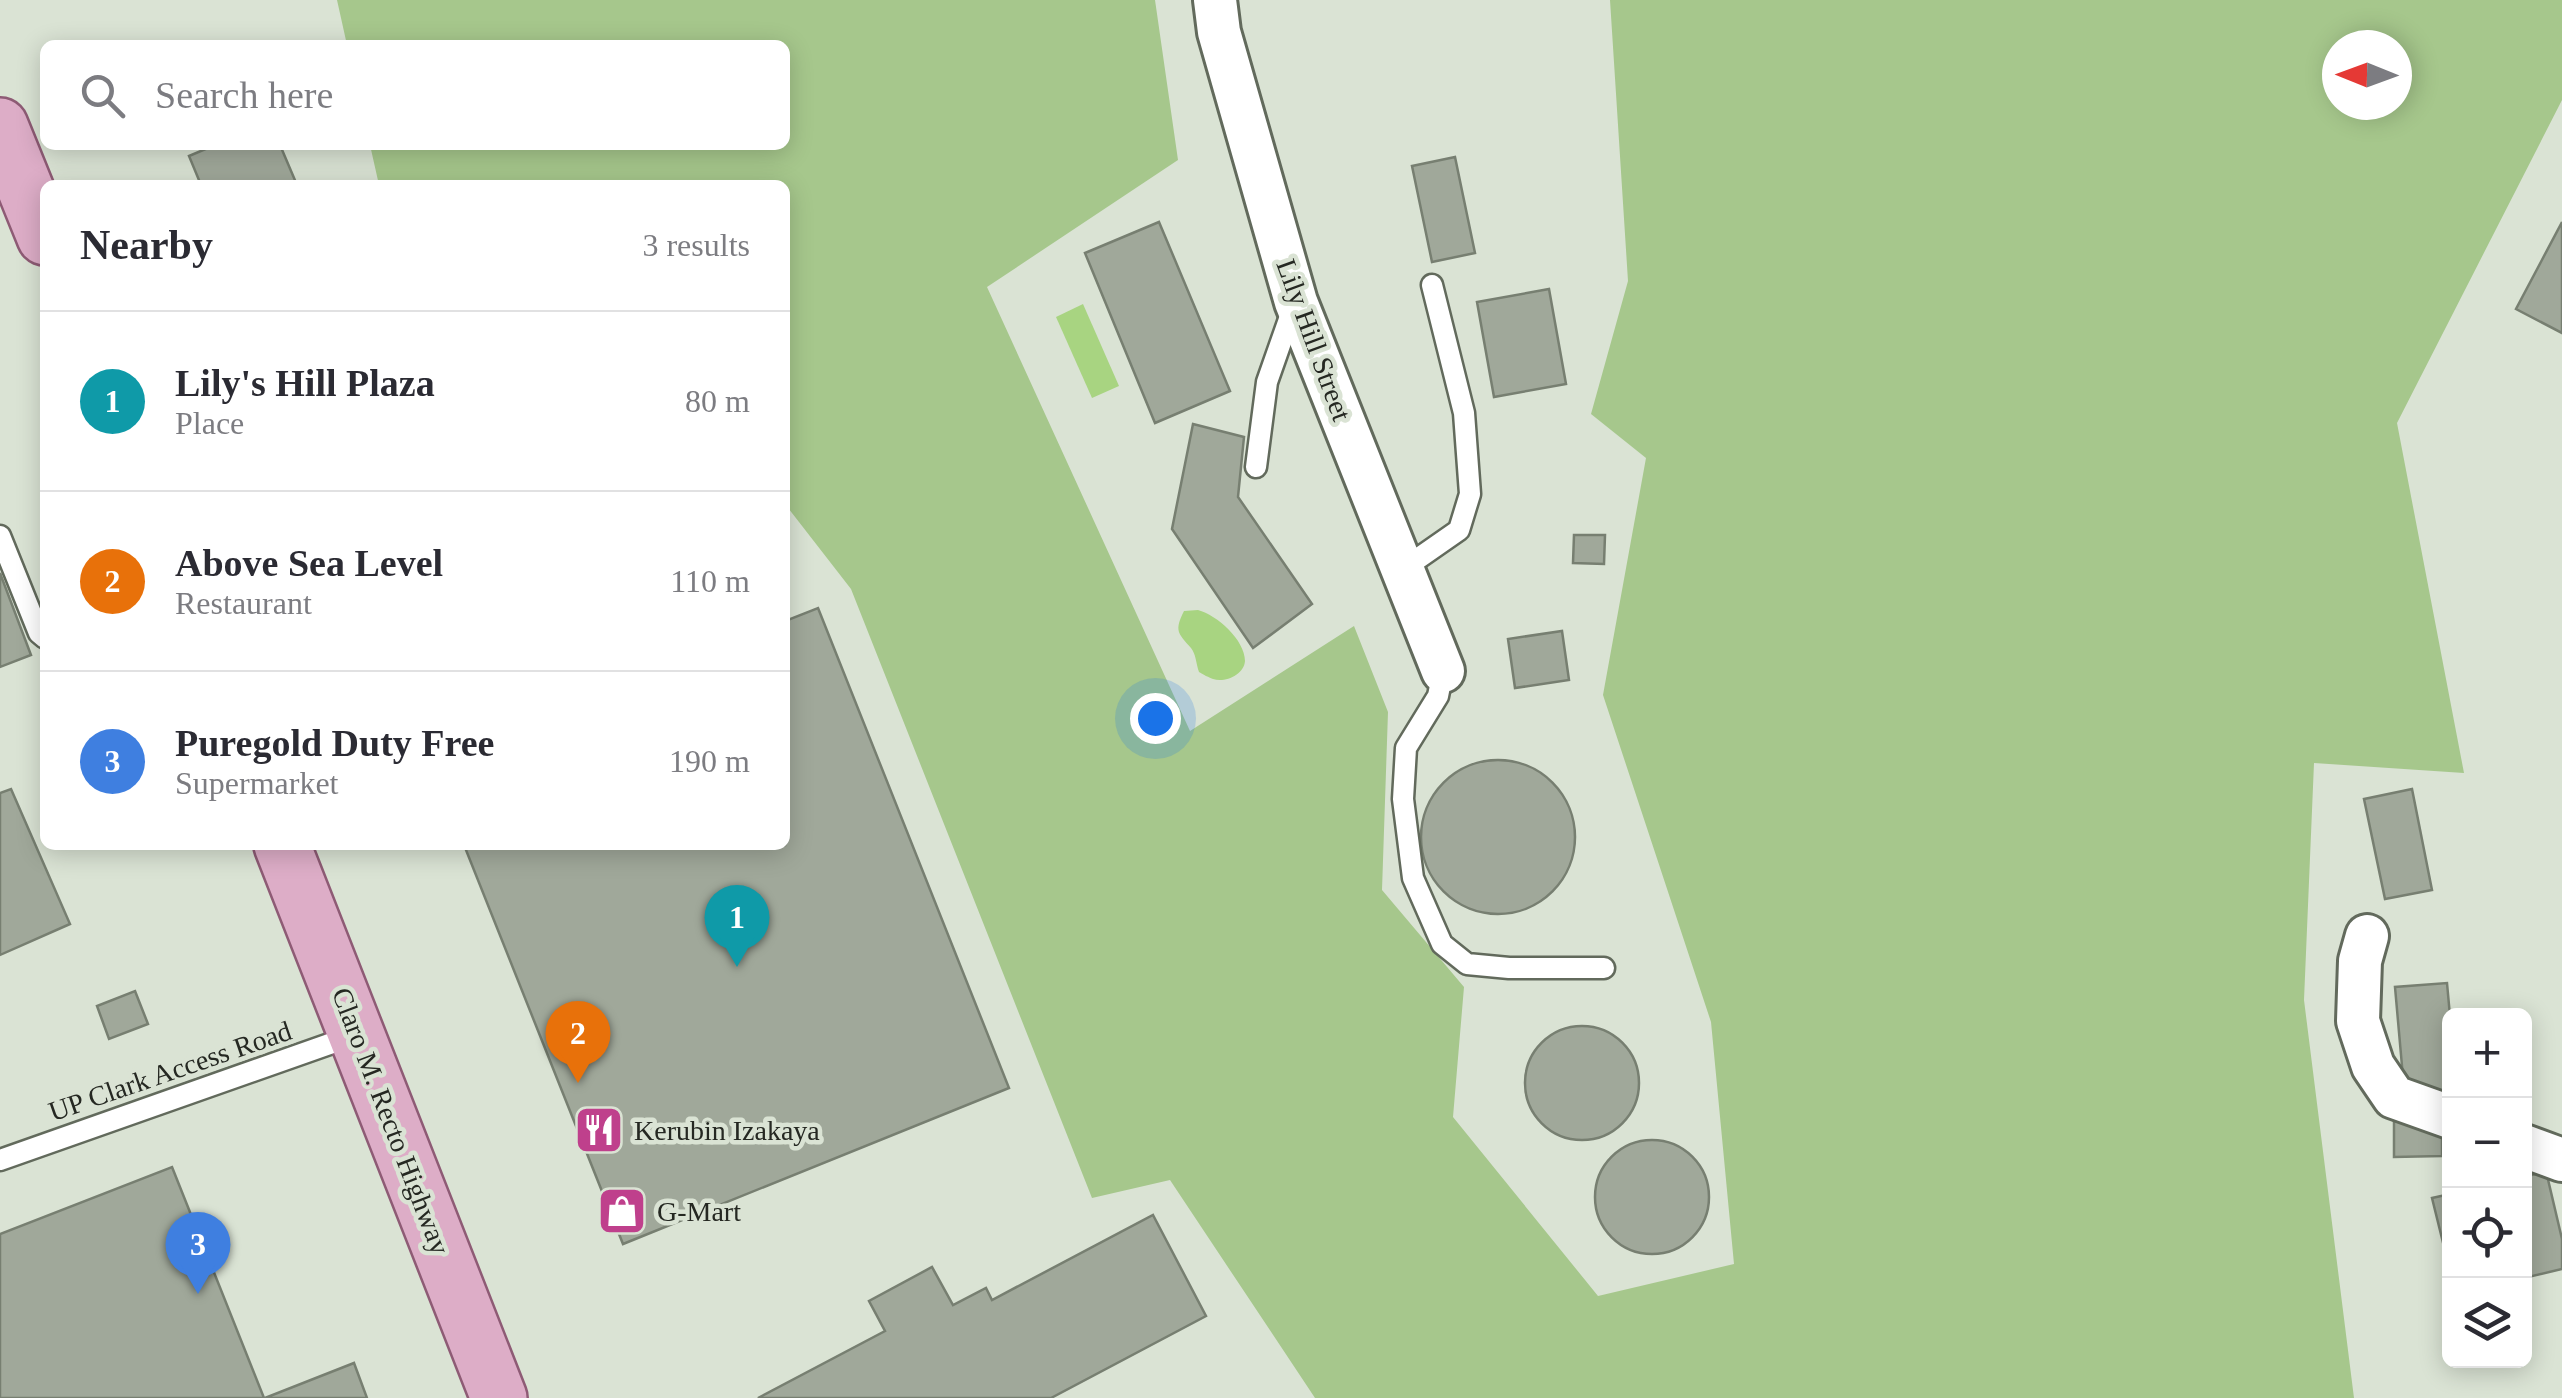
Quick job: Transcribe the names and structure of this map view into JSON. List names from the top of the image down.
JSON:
{
  "streets": {
    "main road": ["Claro M. Recto Highway"],
    "street": ["Lily Hill Street"],
    "lane": ["UP Clark Access Road"]
  },
  "crossings": [
    ["UP Clark Access Road", "Claro M. Recto Highway"]
  ],
  "places": {
    "restaurant": ["Kerubin Izakaya"],
    "shop": ["G-Mart"]
  },
  "north": "left",
  "page": {
    "search": "Search here",
    "heading": ["Nearby", "3 results"],
    "list": [
      {
        "mark": "1",
        "name": "Lily's Hill Plaza",
        "note": "Place",
        "value": "80 m"
      },
      {
        "mark": "2",
        "name": "Above Sea Level",
        "note": "Restaurant",
        "value": "110 m"
      },
      {
        "mark": "3",
        "name": "Puregold Duty Free",
        "note": "Supermarket",
        "value": "190 m"
      }
    ],
    "pins": ["1", "2", "3"],
    "map_buttons": ["+", "−"]
  }
}
